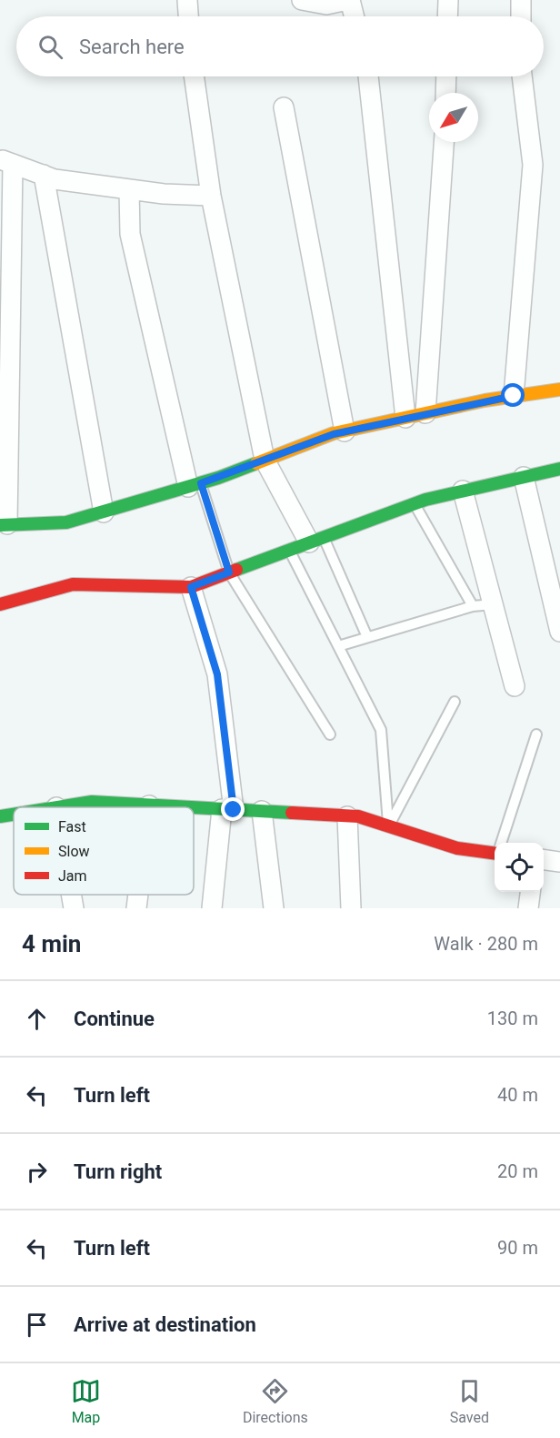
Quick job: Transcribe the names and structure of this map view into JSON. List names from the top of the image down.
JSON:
{
  "legend": ["Fast", "Slow", "Jam"],
  "north": "bottom left",
  "page": {
    "search": "Search here",
    "heading": ["4 min", "Walk · 280 m"],
    "list": [
      ["Continue", "130 m"],
      ["Turn left", "40 m"],
      ["Turn right", "20 m"],
      ["Turn left", "90 m"],
      "Arrive at destination"
    ],
    "nav": ["Map", "Directions", "Saved"]
  }
}
